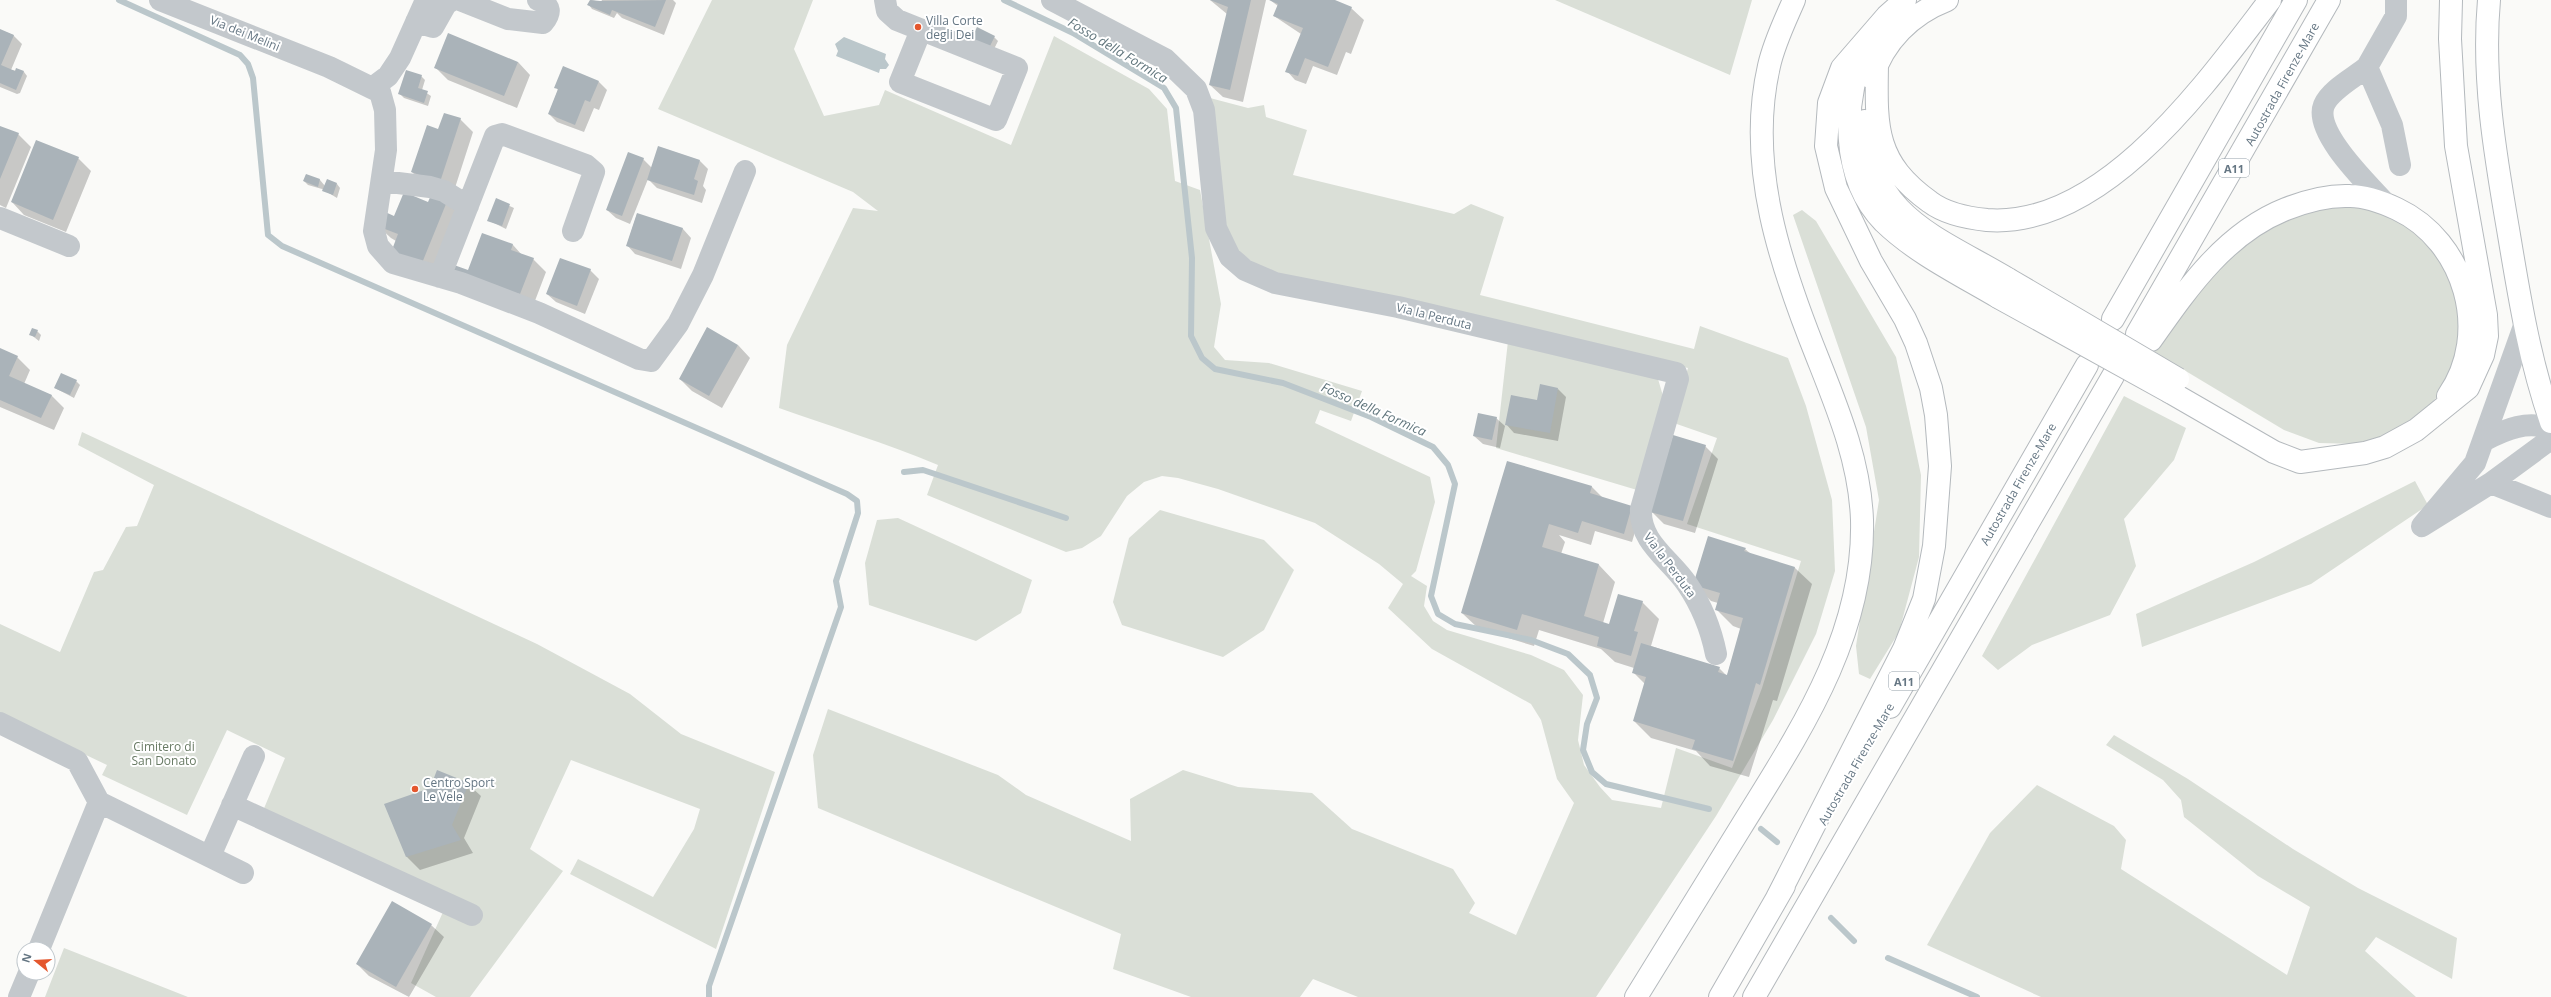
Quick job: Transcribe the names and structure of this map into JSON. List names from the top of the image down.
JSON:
{
  "streets": {
    "main road": ["Autostrada Firenze-Mare", "A11"],
    "street": ["Via dei Melini", "Via la Perduta"]
  },
  "water": ["Fosso della Formica"],
  "parks": ["Cimitero di San Donato"],
  "places": ["Villa Corte degli Dei", "Centro Sport Le Vele"],
  "north": "left"
}
